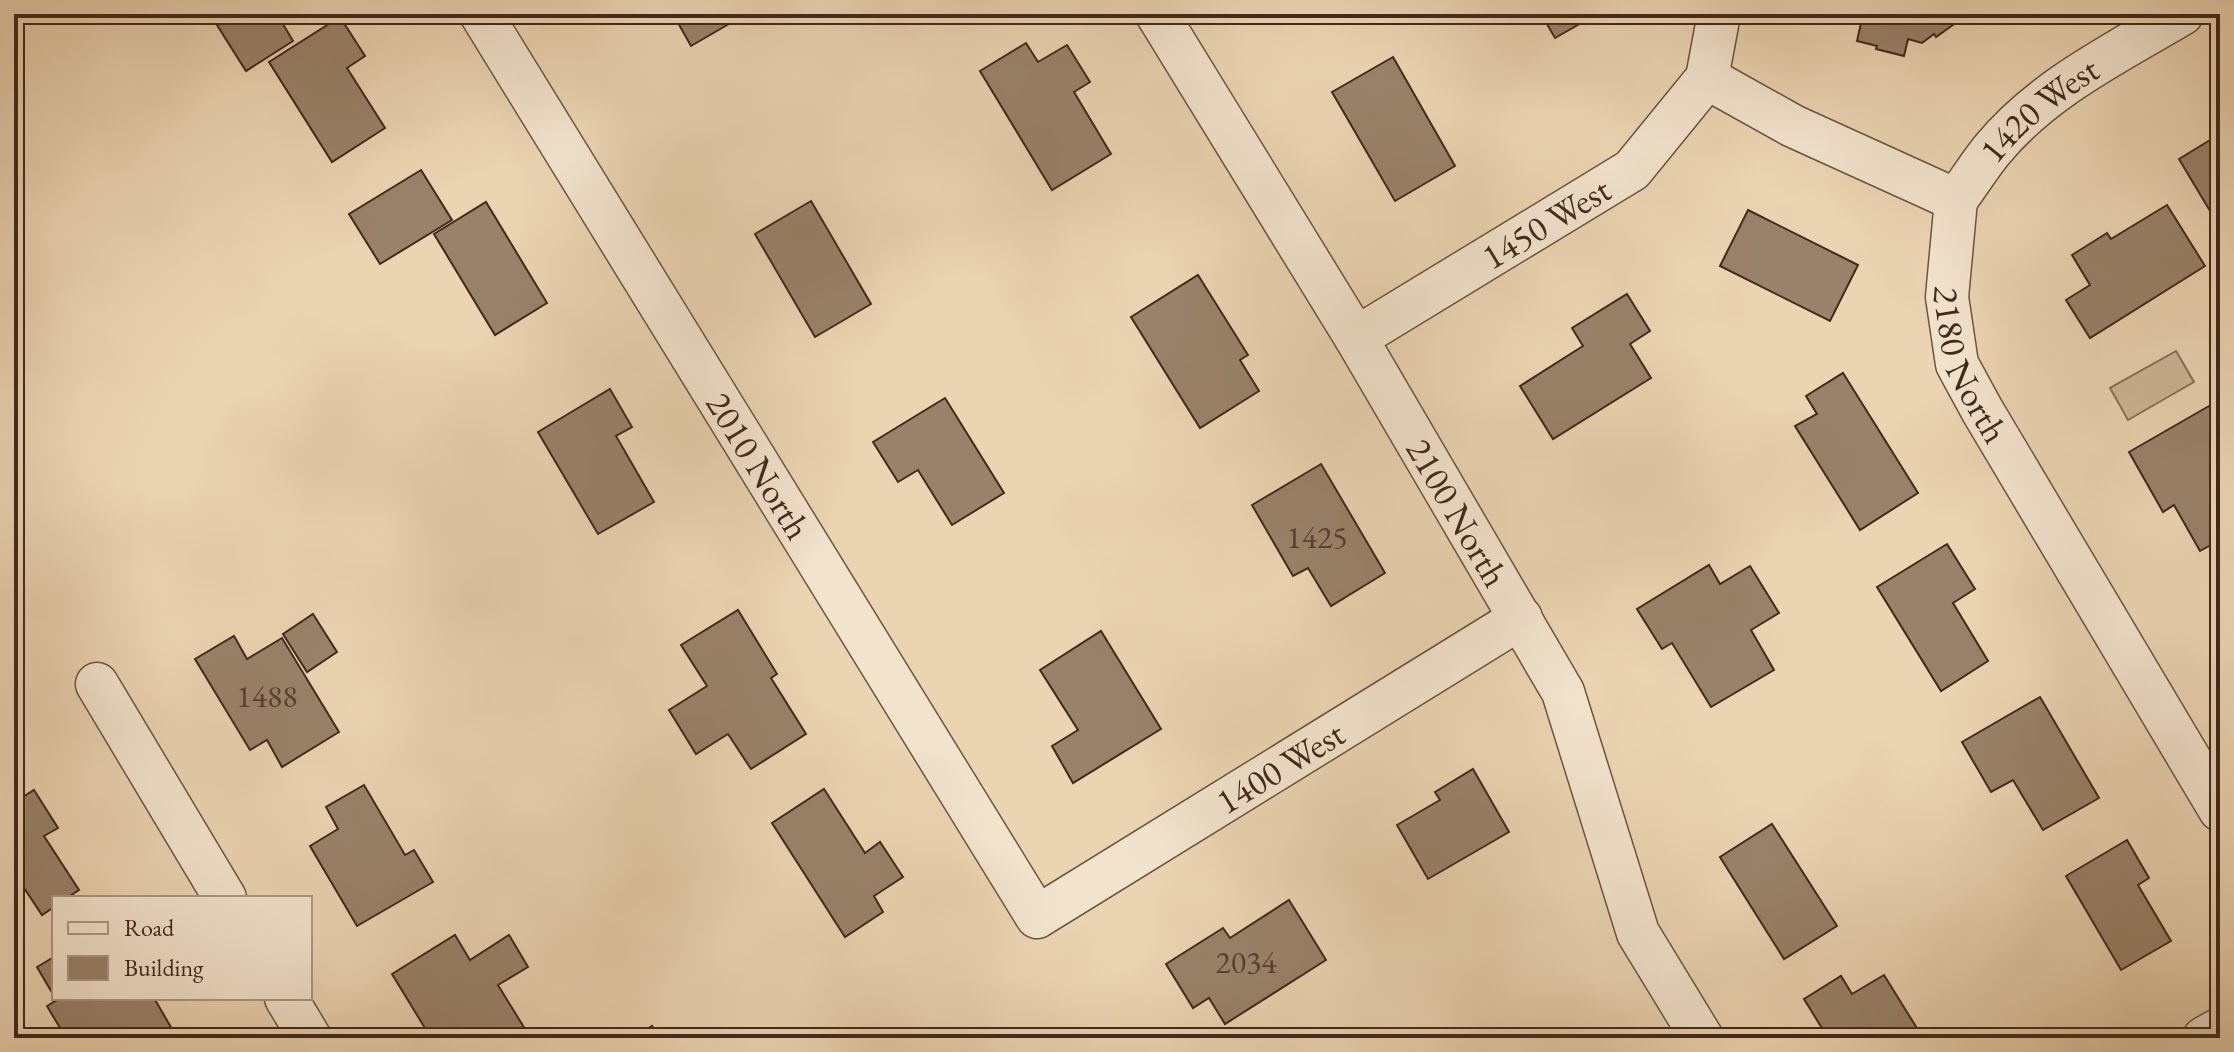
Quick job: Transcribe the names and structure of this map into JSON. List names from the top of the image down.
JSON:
{
  "streets": {
    "street": [
      "1420 West",
      "1450 West",
      "2180 North",
      "2010 North",
      "2100 North",
      "1400 West"
    ]
  },
  "crossings": [
    ["1420 West", "2180 North"],
    ["1450 West", "2100 North"],
    ["2010 North", "1400 West"],
    ["2100 North", "1400 West"]
  ],
  "house_numbers": ["1425", "1488", "2034"],
  "legend": ["Road", "Building"]
}
